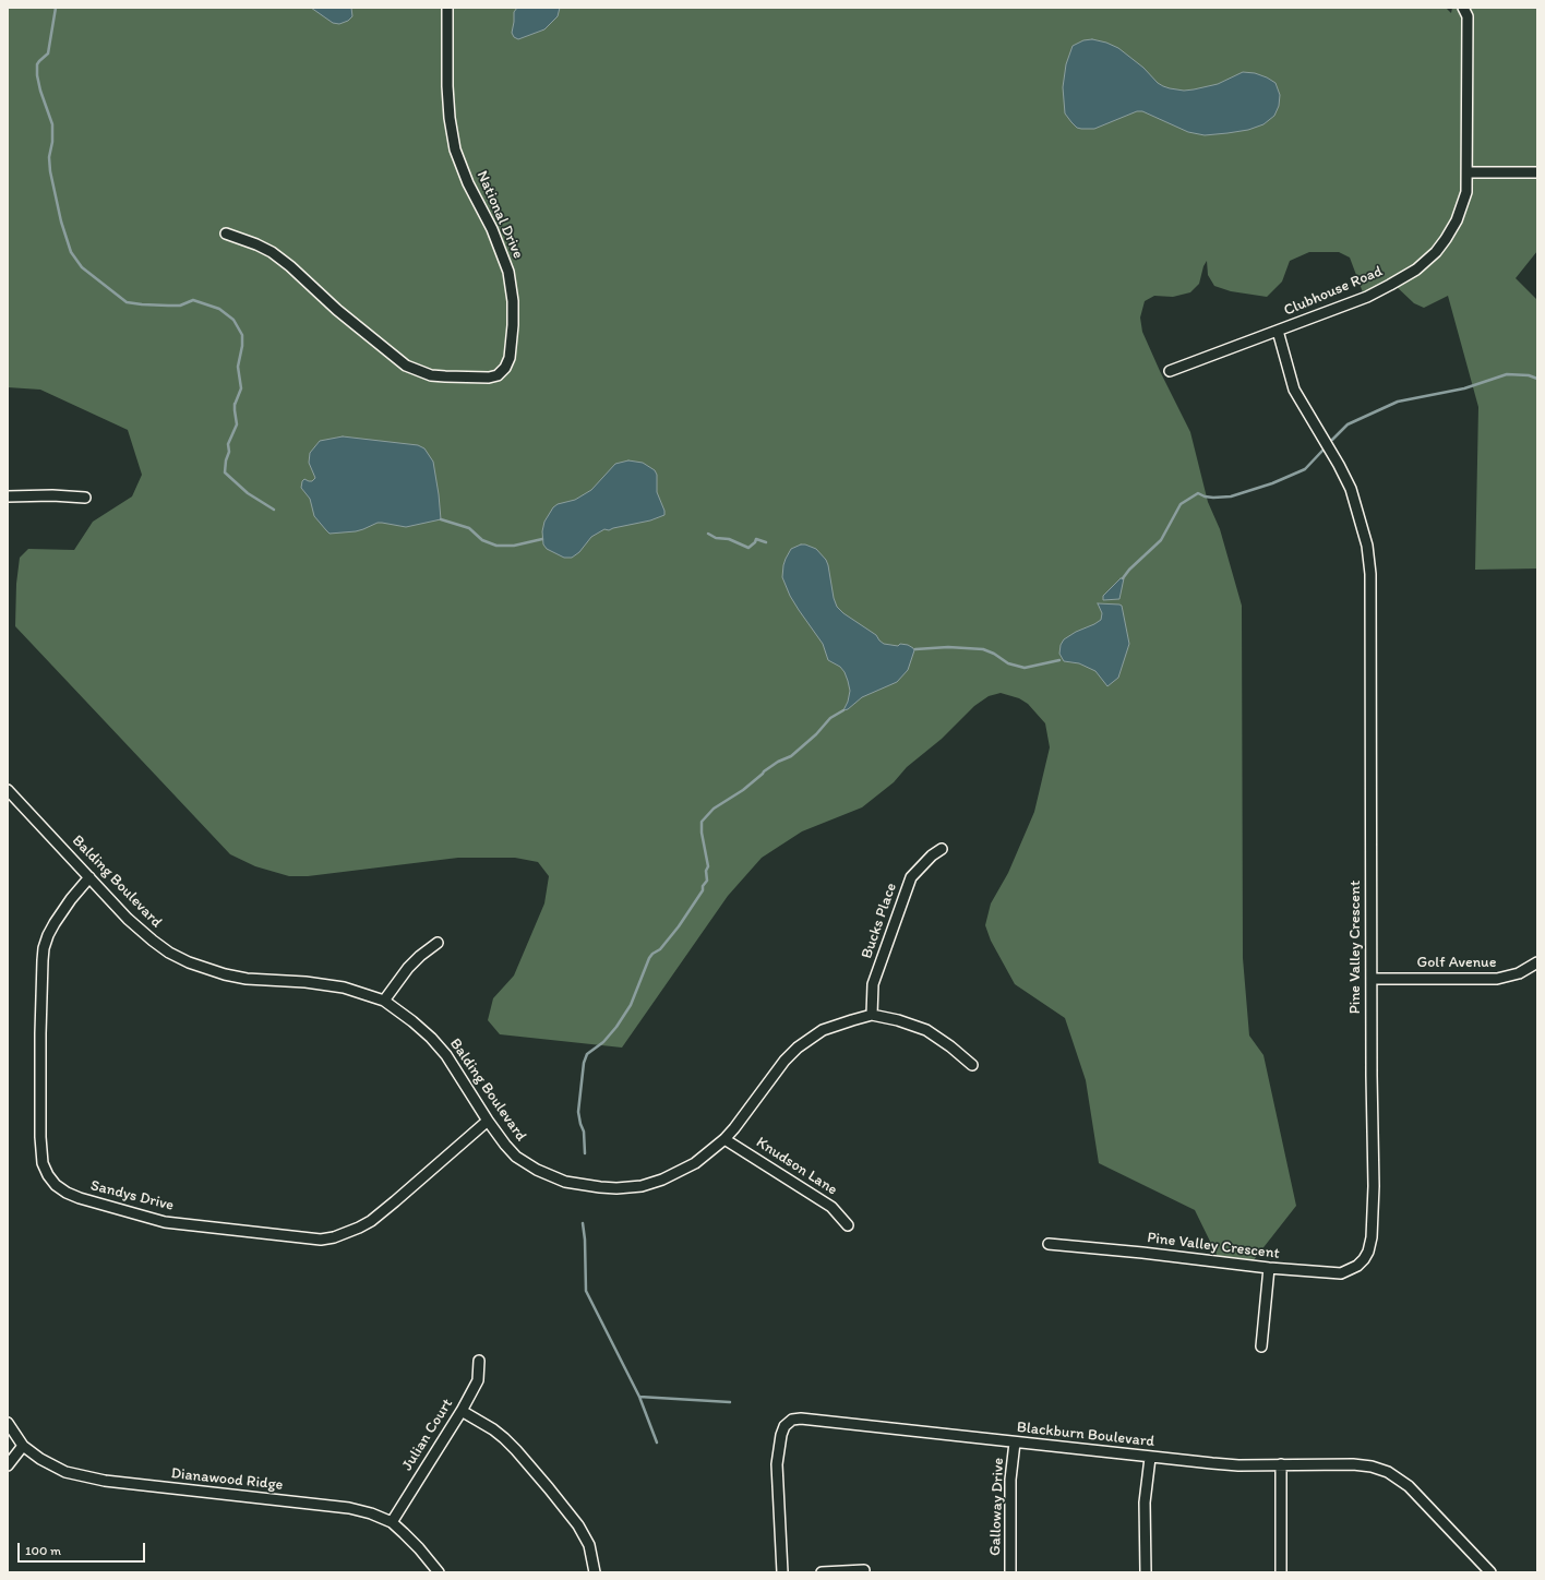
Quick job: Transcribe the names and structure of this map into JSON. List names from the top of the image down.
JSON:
{
  "streets": {
    "street": [
      "National Drive",
      "Clubhouse Road",
      "Balding Boulevard",
      "Bucks Place",
      "Pine Valley Crescent",
      "Golf Avenue",
      "Knudson Lane",
      "Sandys Drive",
      "Julian Court",
      "Blackburn Boulevard",
      "Dianawood Ridge",
      "Galloway Drive"
    ]
  },
  "crossings": [
    ["Clubhouse Road", "Pine Valley Crescent"],
    ["Balding Boulevard", "Bucks Place"],
    ["Balding Boulevard", "Knudson Lane"],
    ["Balding Boulevard", "Sandys Drive"],
    ["Pine Valley Crescent", "Golf Avenue"],
    ["Julian Court", "Dianawood Ridge"],
    ["Blackburn Boulevard", "Galloway Drive"]
  ],
  "scale_bar": "100 m"
}
